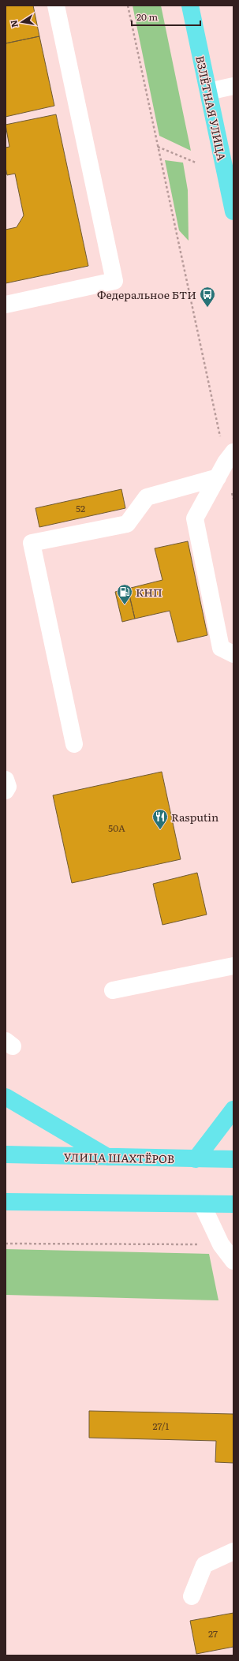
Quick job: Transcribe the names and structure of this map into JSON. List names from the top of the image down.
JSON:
{
  "streets": {
    "main road": ["ВЗЛЁТНАЯ УЛИЦА", "УЛИЦА ШАХТЁРОВ"]
  },
  "places": {
    "bus stop": ["Федеральное БТИ"],
    "fuel station": ["КНП"],
    "restaurant": ["Rasputin"]
  },
  "house_numbers": [
    "52",
    "50А",
    "27/1",
    "27"
  ],
  "scale_bar": "20 m",
  "north": "left"
}
